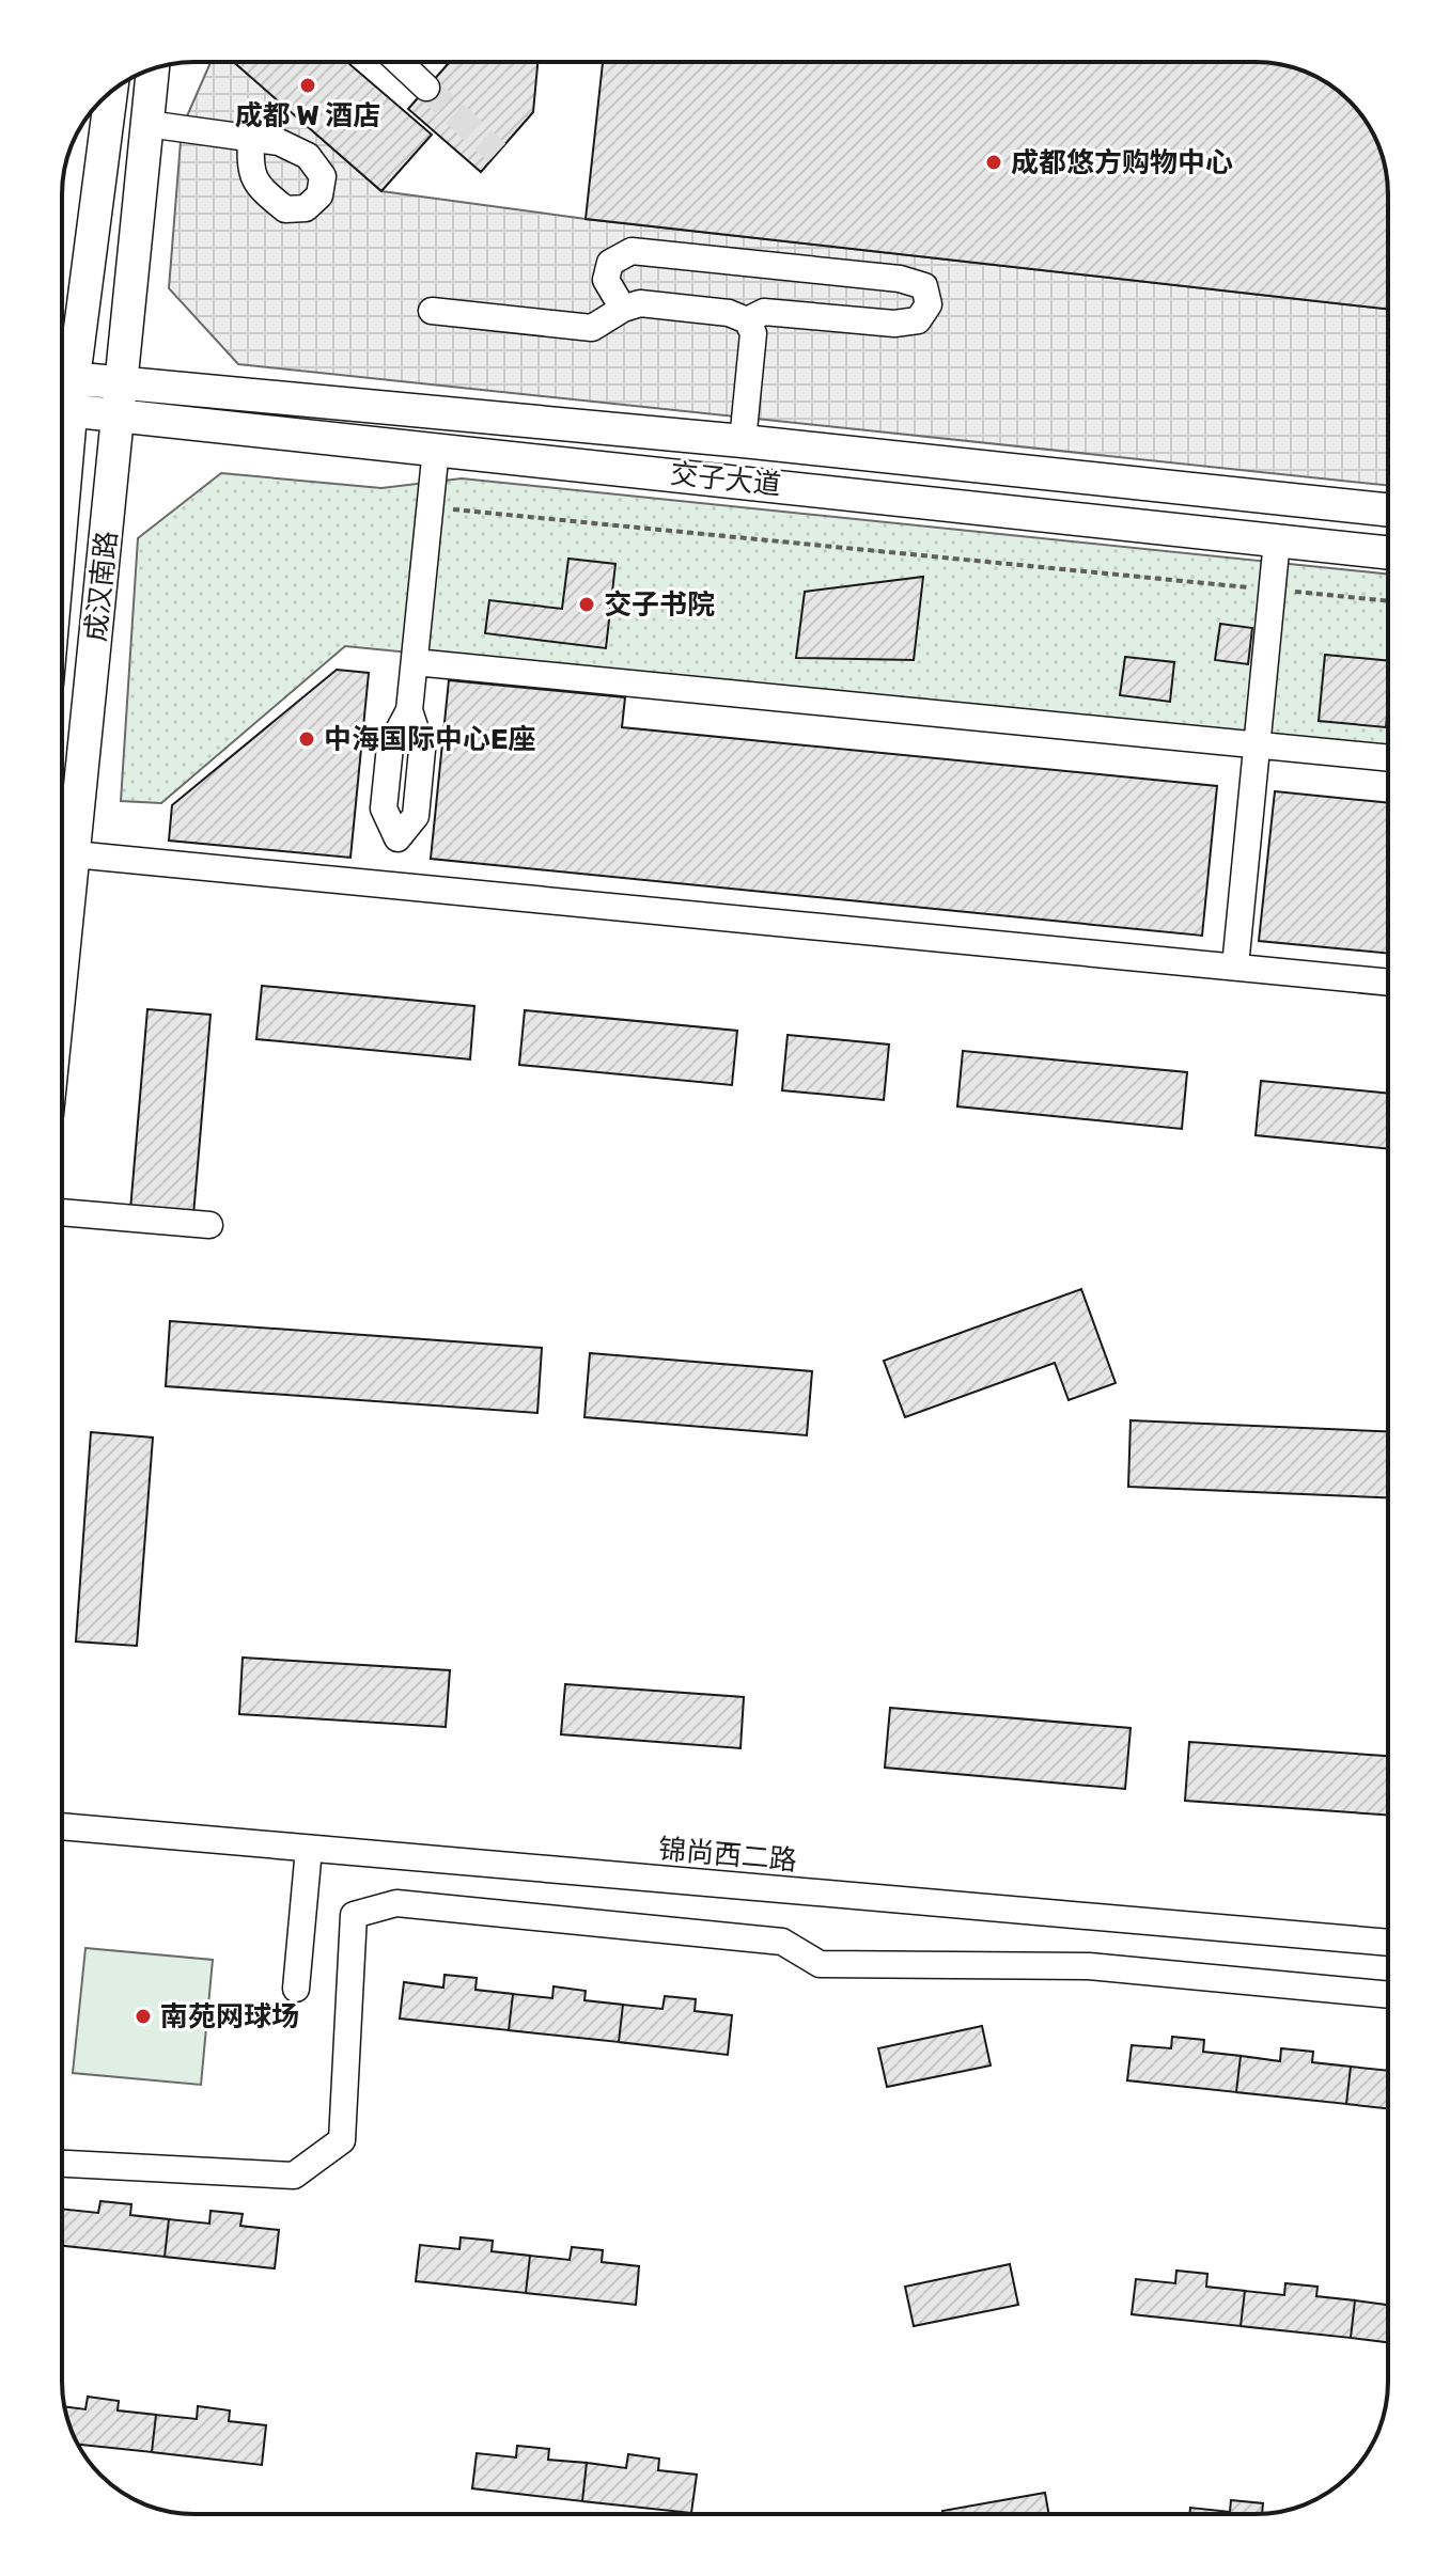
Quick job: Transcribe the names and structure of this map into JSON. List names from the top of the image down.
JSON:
{
  "streets": {
    "main road": ["交子大道", "成汉南路"],
    "street": ["锦尚西二路"]
  },
  "crossings": [
    ["交子大道", "成汉南路"]
  ],
  "places": [
    "成都 W 酒店",
    "成都悠方购物中心",
    "交子书院",
    "中海国际中心E座",
    "南苑网球场"
  ]
}
